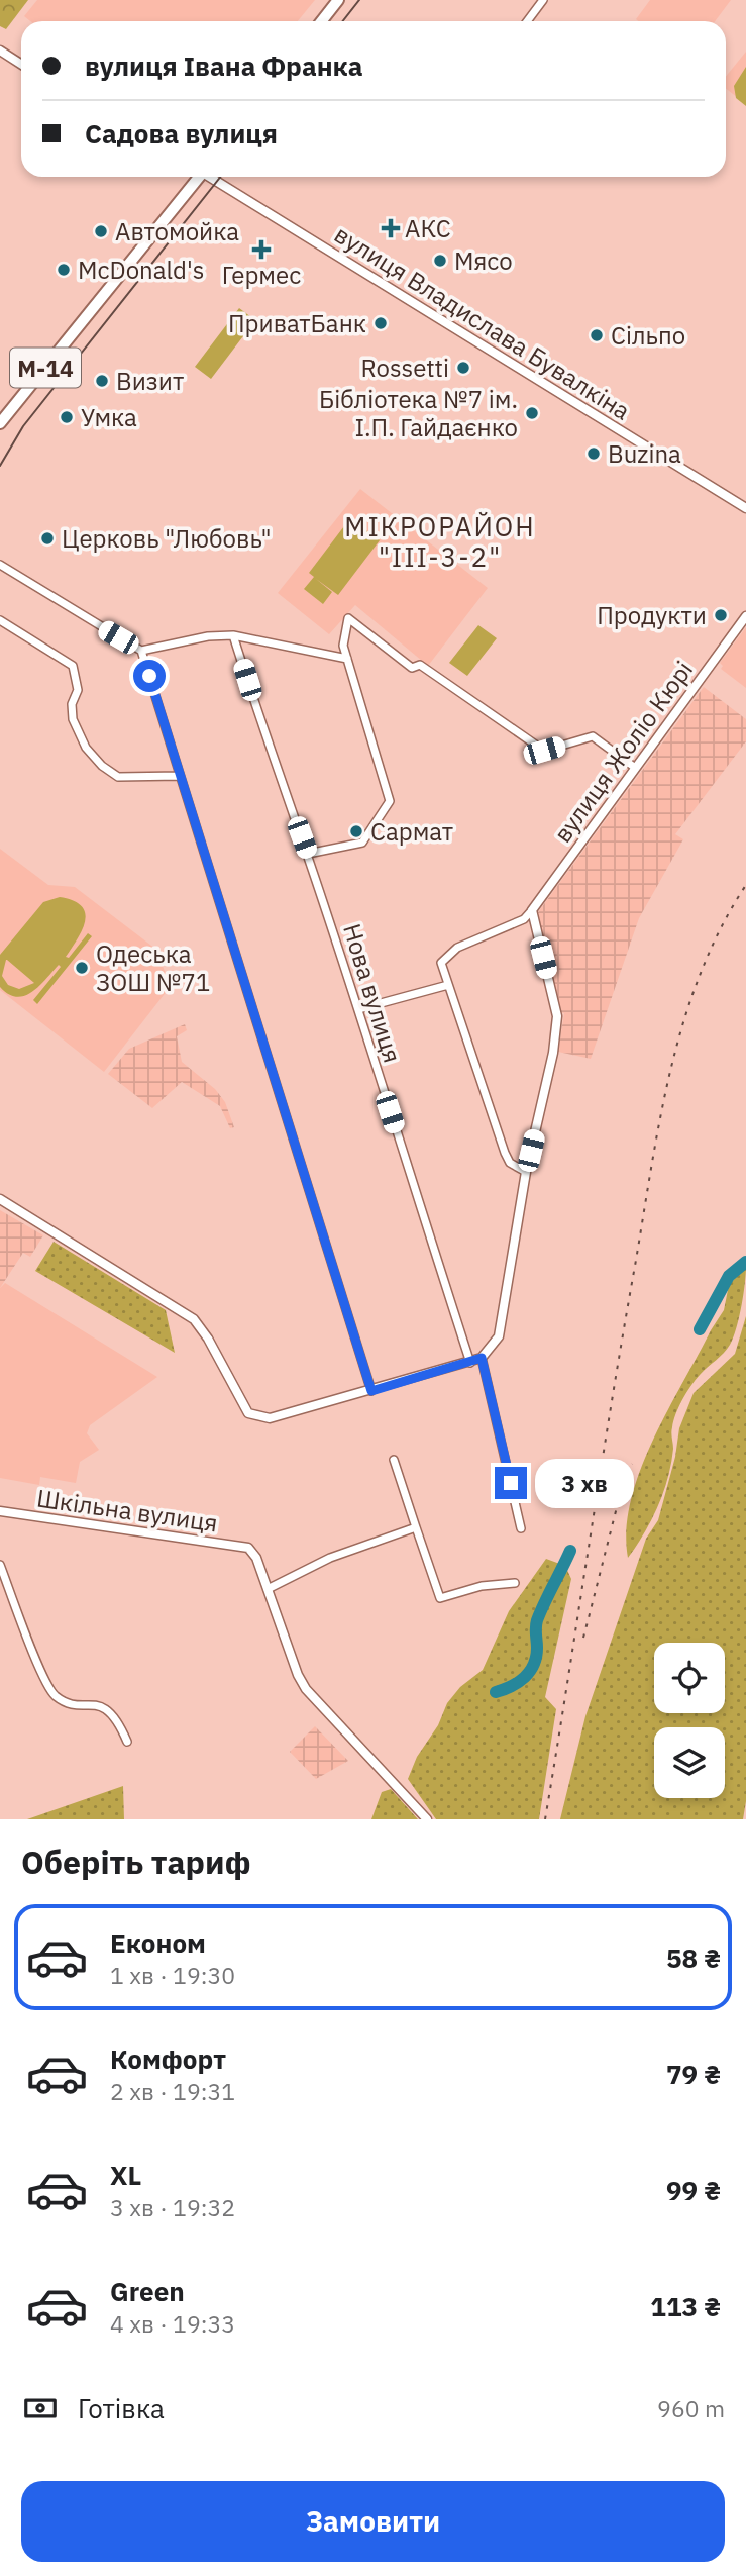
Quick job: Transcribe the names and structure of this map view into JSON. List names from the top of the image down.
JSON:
{
  "streets": {
    "highway": ["М-14"],
    "street": [
      "вулиця Владислава Бувалкіна",
      "вулиця Жоліо Кюрі",
      "Нова вулиця",
      "Шкільна вулиця"
    ]
  },
  "districts": ["МІКРОРАЙОН \"ІІІ-3-2\""],
  "places": {
    "health": ["АКС", "Гермес"],
    "other": [
      "Автомойка",
      "Мясо",
      "McDonald's",
      "ПриватБанк",
      "Сільпо",
      "Rossetti",
      "Визит",
      "Бібліотека №7 ім. І.П. Гайдаєнко",
      "Умка",
      "Buzina",
      "Церковь \"Любовь\"",
      "Продукти",
      "Сармат",
      "Одеська ЗОШ №71"
    ]
  },
  "page": {
    "banner": ["вулиця Івана Франка", "Садова вулиця"],
    "bubble": "3 хв",
    "heading": "Оберіть тариф",
    "list": [
      {
        "name": "Економ",
        "note": "1 хв · 19:30",
        "value": "58 ₴"
      },
      {
        "name": "Комфорт",
        "note": "2 хв · 19:31",
        "value": "79 ₴"
      },
      {
        "name": "XL",
        "note": "3 хв · 19:32",
        "value": "99 ₴"
      },
      {
        "name": "Green",
        "note": "4 хв · 19:33",
        "value": "113 ₴"
      }
    ],
    "pay": ["Готівка", "960 m"],
    "buttons": "Замовити"
  }
}
